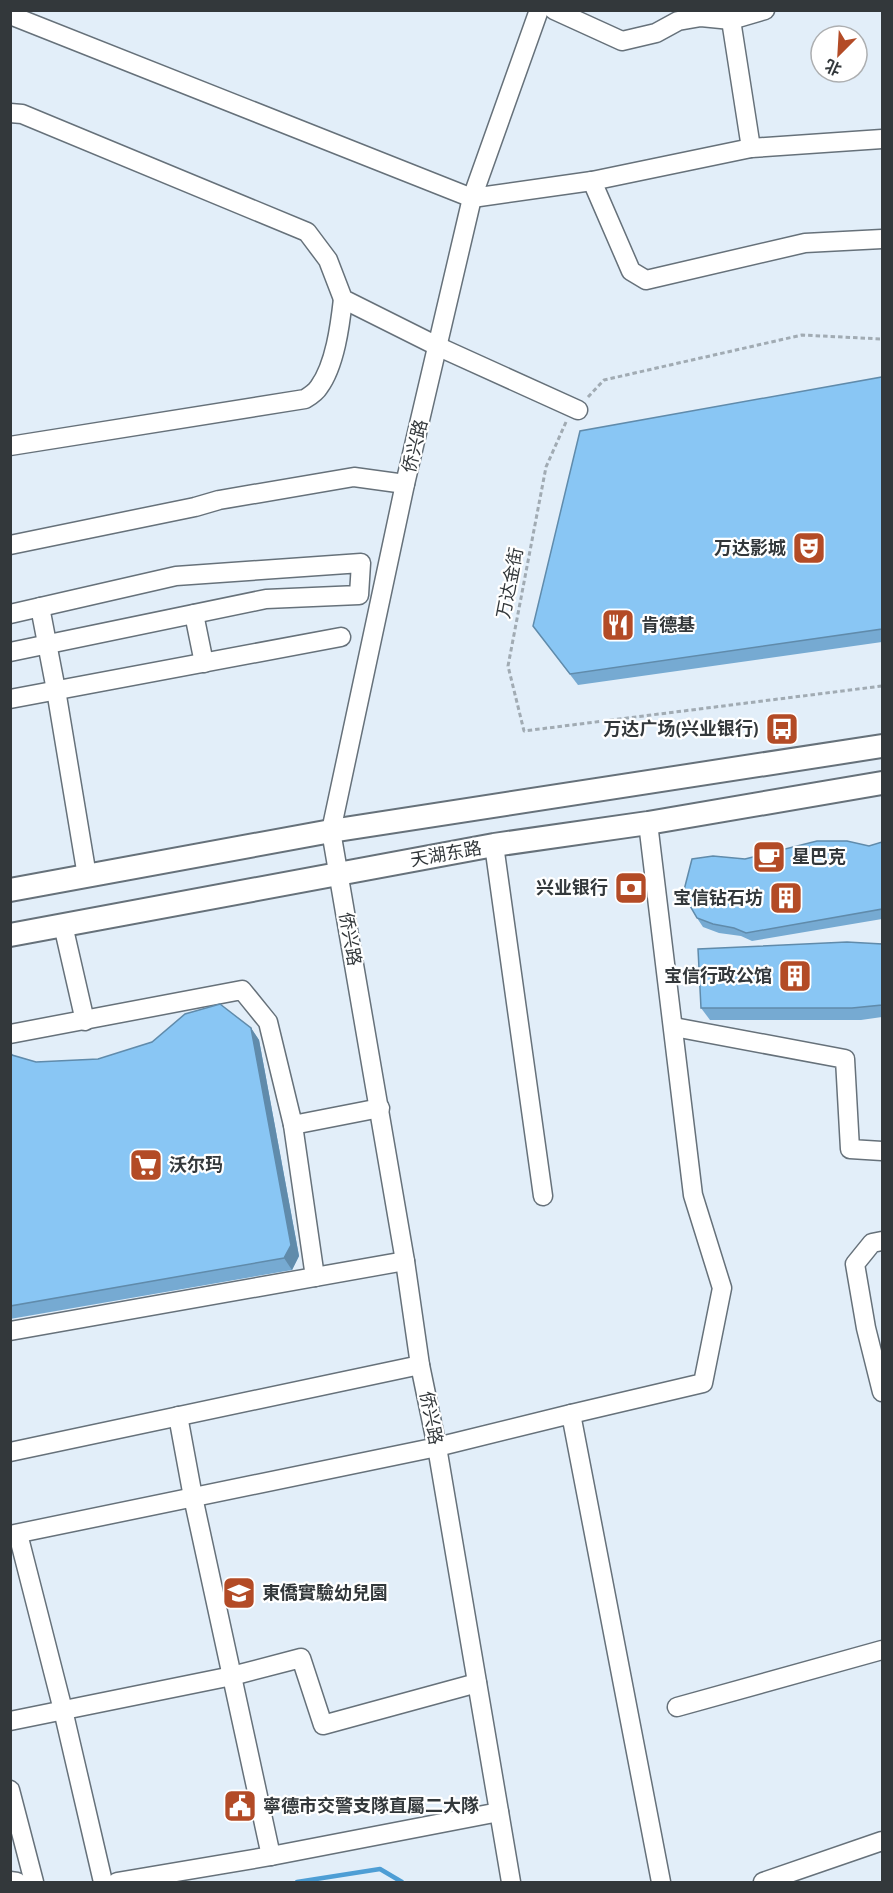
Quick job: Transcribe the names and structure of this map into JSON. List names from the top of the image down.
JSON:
{
  "streets": {
    "main road": ["天湖东路"],
    "street": ["侨兴路"],
    "path": ["万达金街"]
  },
  "crossings": [
    ["侨兴路", "天湖东路"]
  ],
  "places": {
    "theatre": ["万达影城"],
    "restaurant": ["肯德基"],
    "bus stop": ["万达广场(兴业银行)"],
    "cafe": ["星巴克"],
    "bank": ["兴业银行"],
    "building": ["宝信钻石坊", "宝信行政公馆"],
    "supermarket": ["沃尔玛"],
    "school or university": ["東僑實驗幼兒園"],
    "public building": ["寧德市交警支隊直屬二大隊"]
  },
  "north": "bottom left"
}
